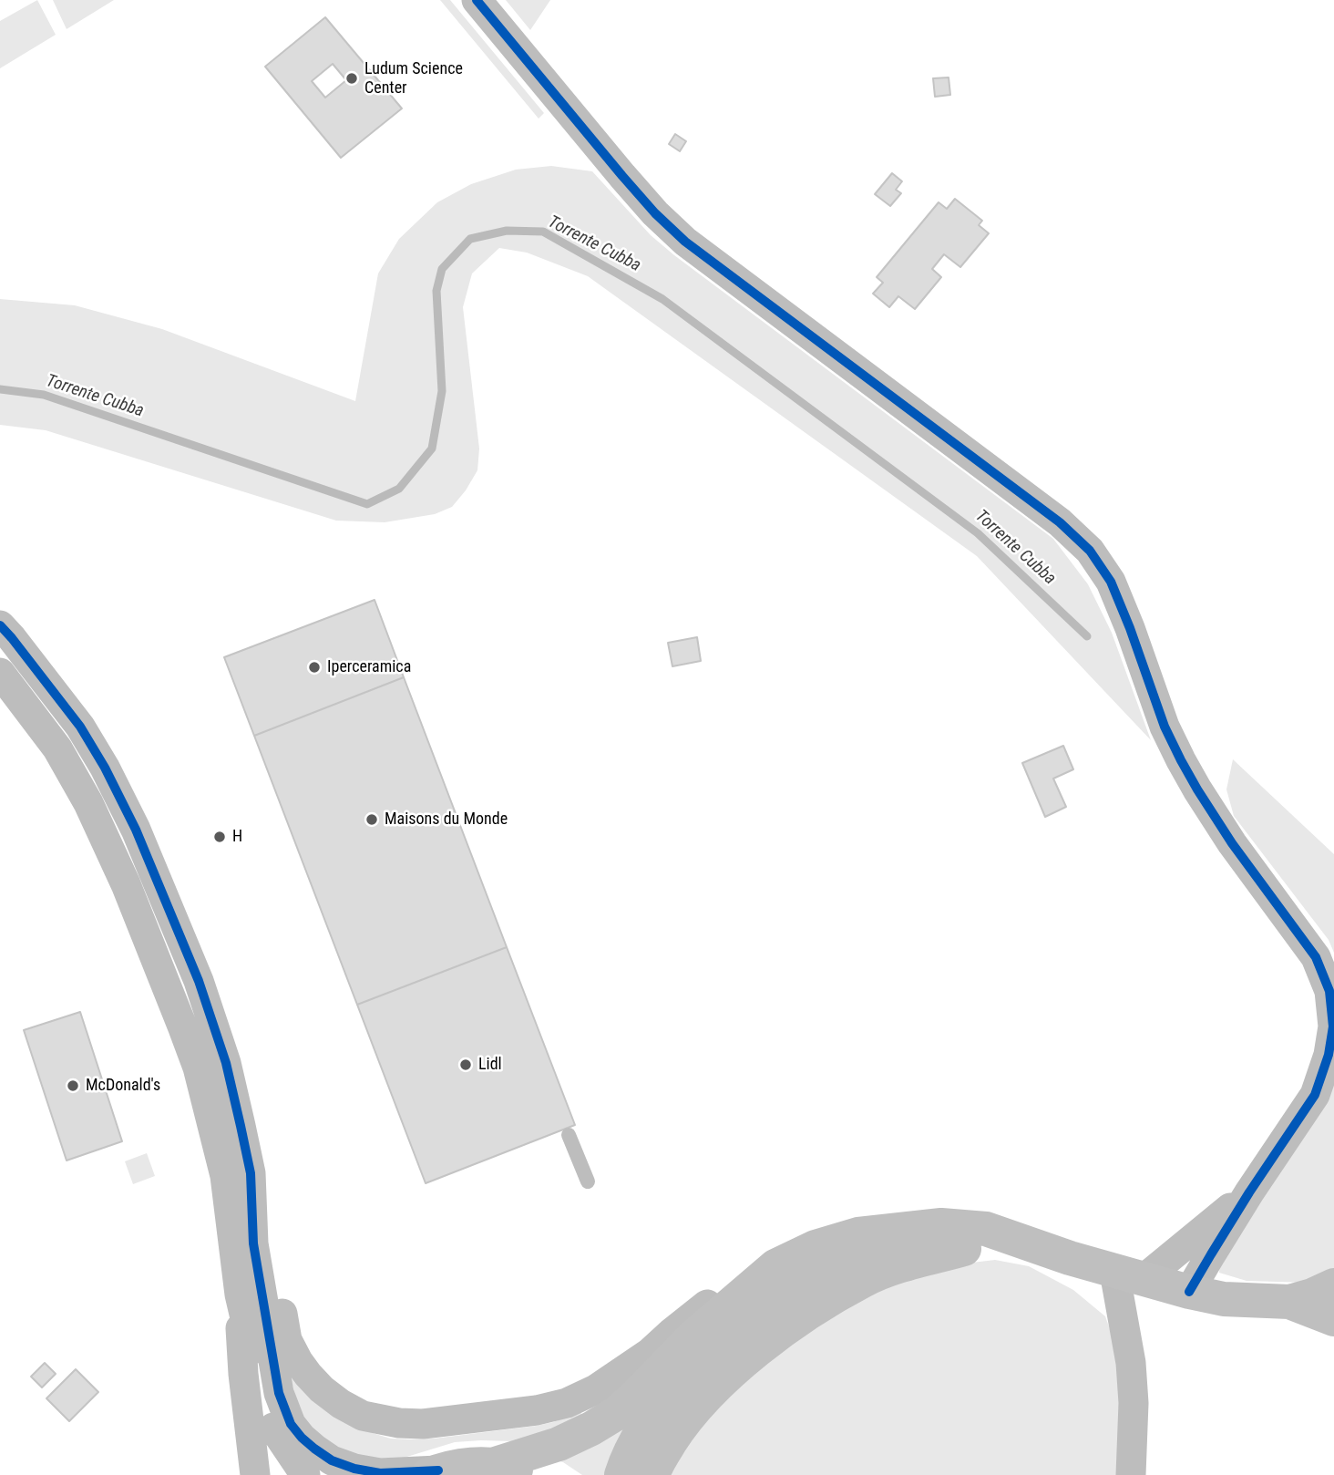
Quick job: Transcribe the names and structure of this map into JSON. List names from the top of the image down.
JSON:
{
  "water": ["Torrente Cubba"],
  "places": [
    "Ludum Science Center",
    "Iperceramica",
    "Maisons du Monde",
    "H",
    "Lidl",
    "McDonald's"
  ]
}
